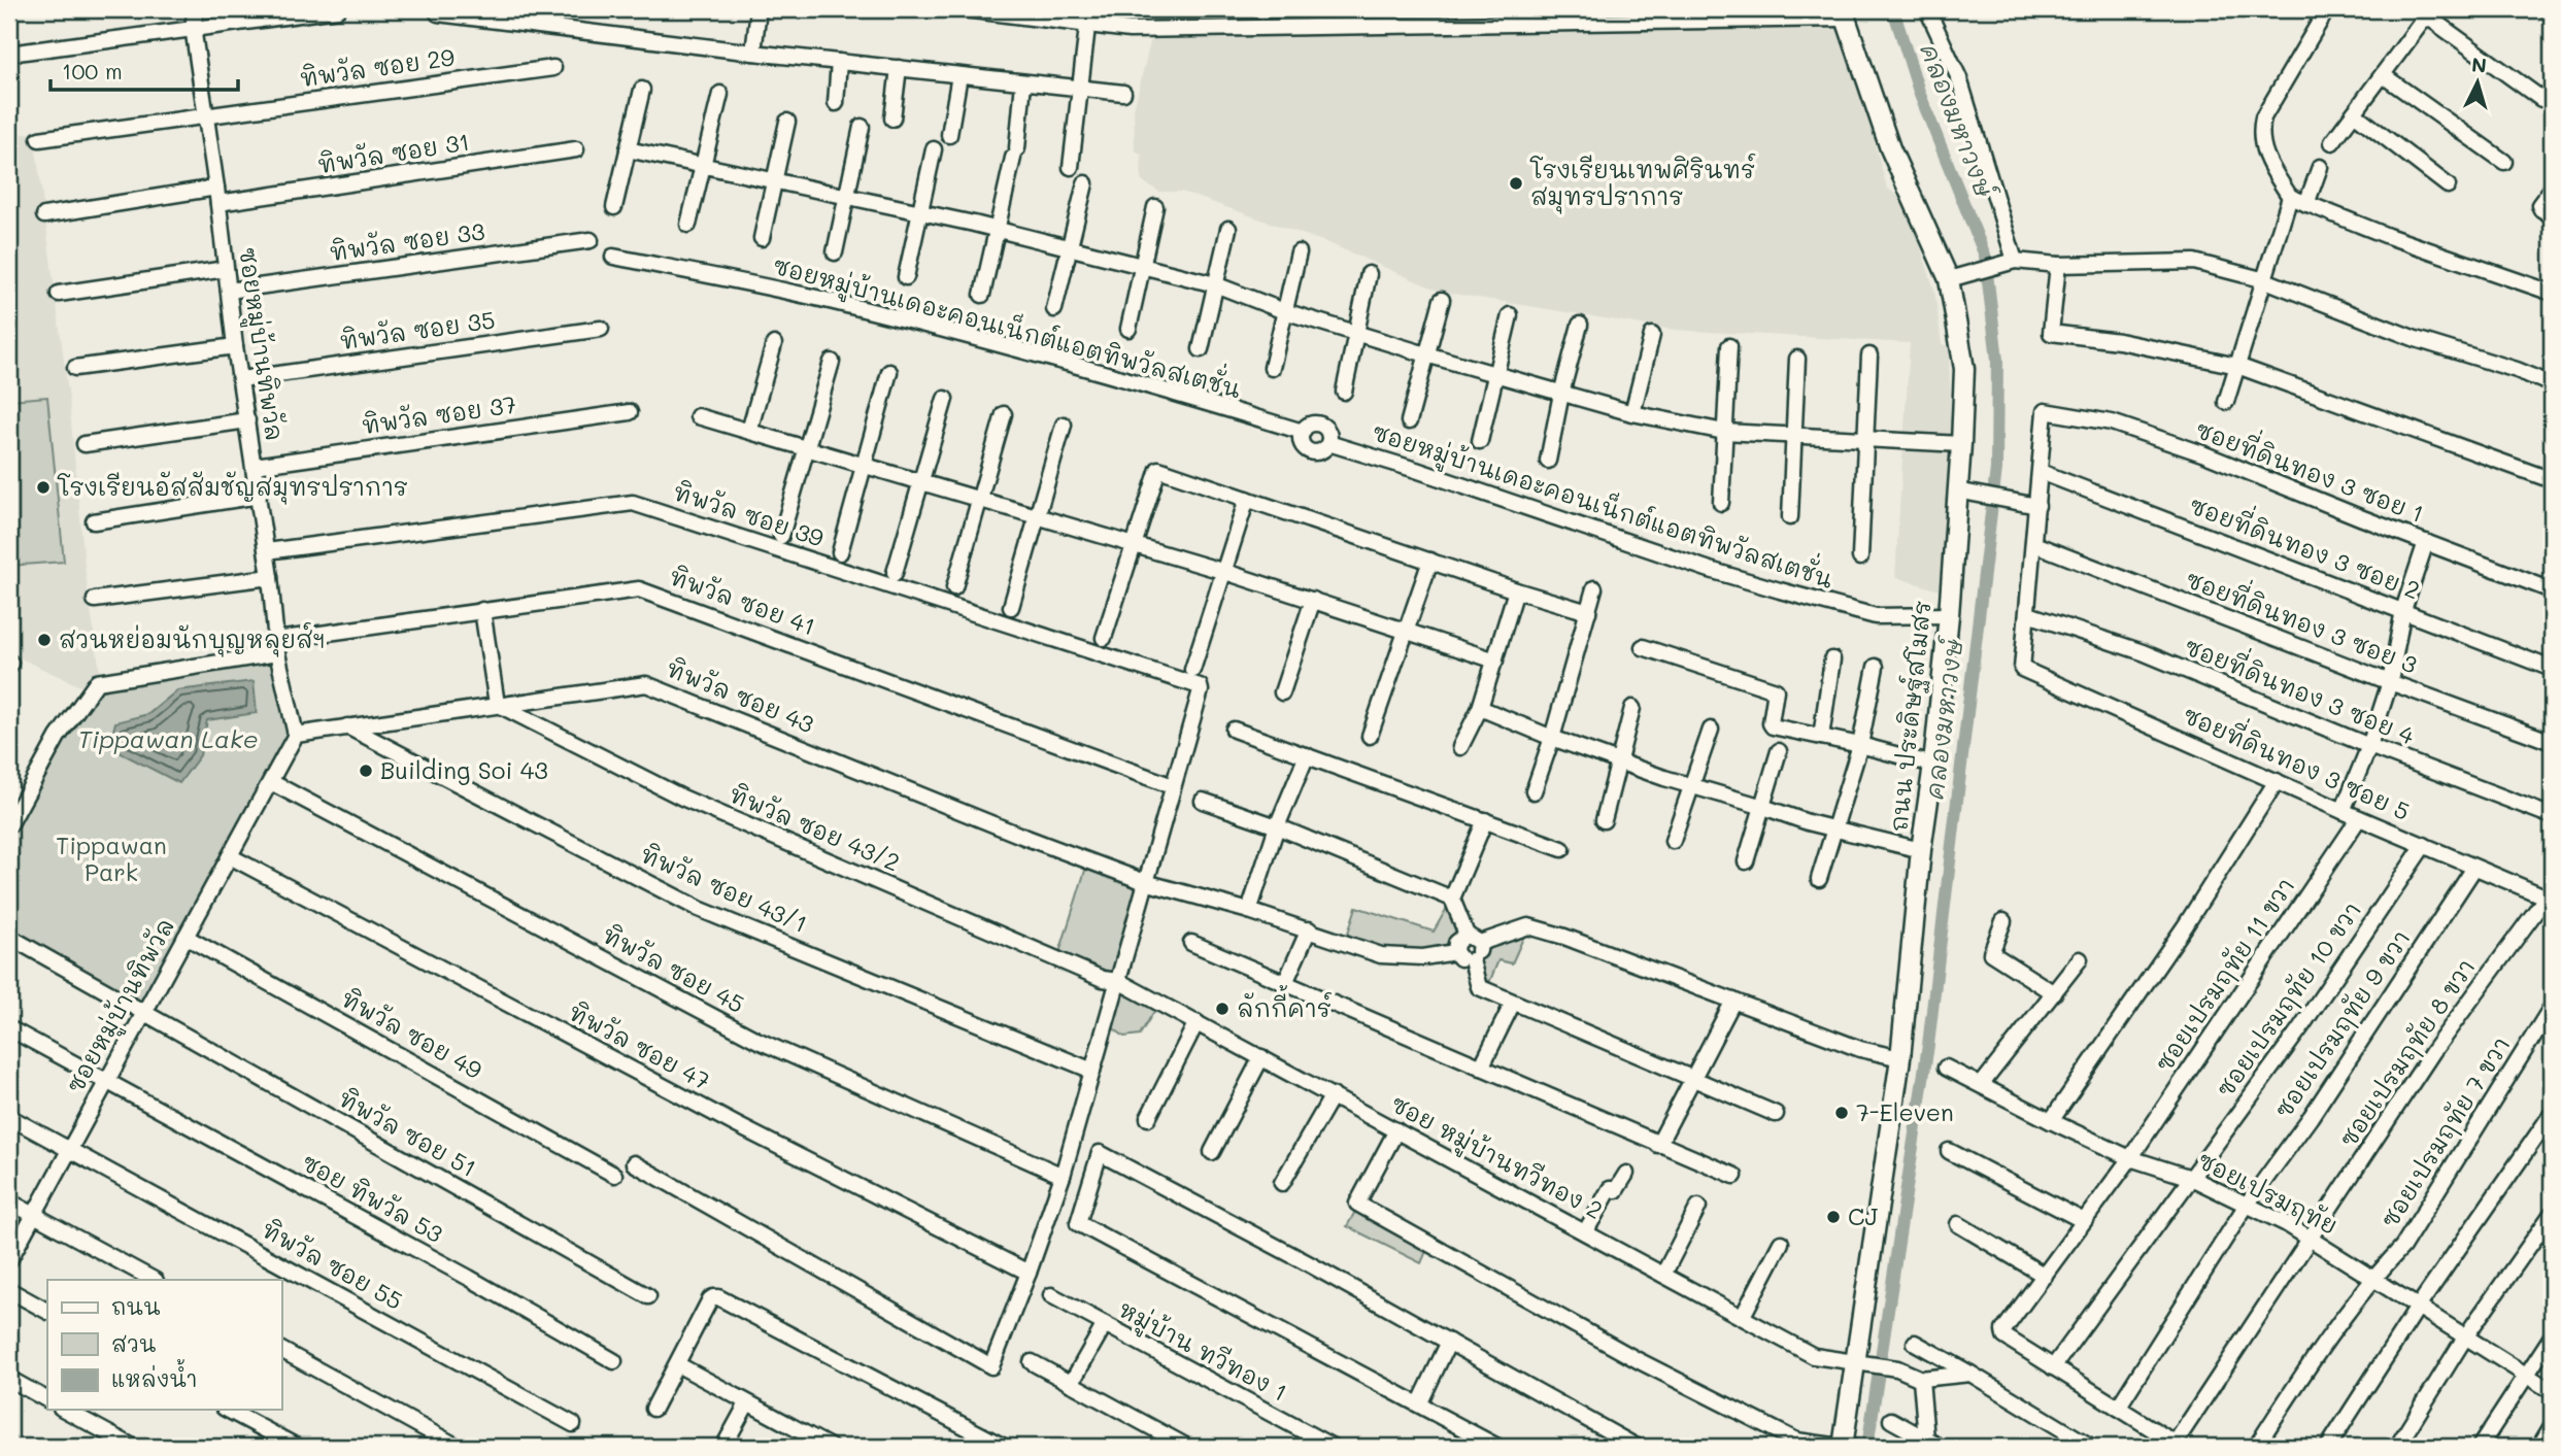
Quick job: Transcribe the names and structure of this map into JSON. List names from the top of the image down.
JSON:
{
  "streets": {
    "street": [
      "ทิพวัล ซอย 29",
      "ทิพวัล ซอย 31",
      "ทิพวัล ซอย 33",
      "ซอยหมู่บ้านเดอะคอนเน็กต์แอตทิพวัลสเตชั่น",
      "ทิพวัล ซอย 35",
      "ซอยหมู่บ้านทิพวัล",
      "ทิพวัล ซอย 37",
      "ซอยที่ดินทอง 3 ซอย 1",
      "ทิพวัล ซอย 39",
      "ซอยที่ดินทอง 3 ซอย 2",
      "ทิพวัล ซอย 41",
      "ซอยที่ดินทอง 3 ซอย 3",
      "ซอยที่ดินทอง 3 ซอย 4",
      "ทิพวัล ซอย 43",
      "ถนน ประดิษฐ์สโมสร",
      "ซอยที่ดินทอง 3 ซอย 5",
      "ทิพวัล ซอย 43/2",
      "ทิพวัล ซอย 43/1",
      "ทิพวัล ซอย 45",
      "ซอยเปรมฤทัย 11 ขวา",
      "ซอยเปรมฤทัย 10 ขวา",
      "ซอยเปรมฤทัย 9 ขวา",
      "ทิพวัล ซอย 49",
      "ทิพวัล ซอย 47",
      "ซอยเปรมฤทัย 8 ขวา",
      "ซอยเปรมฤทัย 7 ขวา",
      "ทิพวัล ซอย 51",
      "ซอย หมู่บ้านทวีทอง 2",
      "ซอยเปรมฤทัย",
      "ซอย ทิพวัล 53",
      "ทิพวัล ซอย 55",
      "หมู่บ้าน ทวีทอง 1"
    ]
  },
  "crossings": [
    ["ทิพวัล ซอย 29", "ซอยหมู่บ้านทิพวัล"],
    ["ทิพวัล ซอย 31", "ซอยหมู่บ้านทิพวัล"],
    ["ทิพวัล ซอย 33", "ซอยหมู่บ้านทิพวัล"],
    ["ซอยหมู่บ้านเดอะคอนเน็กต์แอตทิพวัลสเตชั่น", "ถนน ประดิษฐ์สโมสร"],
    ["ทิพวัล ซอย 35", "ซอยหมู่บ้านทิพวัล"],
    ["ซอยหมู่บ้านทิพวัล", "ทิพวัล ซอย 37"],
    ["ซอยหมู่บ้านทิพวัล", "ทิพวัล ซอย 39"],
    ["ซอยหมู่บ้านทิพวัล", "ทิพวัล ซอย 41"],
    ["ซอยหมู่บ้านทิพวัล", "ทิพวัล ซอย 43"],
    ["ซอยหมู่บ้านทิพวัล", "ทิพวัล ซอย 45"],
    ["ซอยหมู่บ้านทิพวัล", "ทิพวัล ซอย 49"],
    ["ซอยหมู่บ้านทิพวัล", "ทิพวัล ซอย 47"],
    ["ซอยหมู่บ้านทิพวัล", "ทิพวัล ซอย 51"],
    ["ซอยหมู่บ้านทิพวัล", "ซอย ทิพวัล 53"],
    ["ซอยหมู่บ้านทิพวัล", "ทิพวัล ซอย 55"],
    ["ซอยที่ดินทอง 3 ซอย 1", "ซอยที่ดินทอง 3 ซอย 2"],
    ["ทิพวัล ซอย 39", "ทิพวัล ซอย 41"],
    ["ซอยที่ดินทอง 3 ซอย 4", "ซอยที่ดินทอง 3 ซอย 5"],
    ["ทิพวัล ซอย 43", "ทิพวัล ซอย 43/2"],
    ["ทิพวัล ซอย 43", "ทิพวัล ซอย 43/1"],
    ["ถนน ประดิษฐ์สโมสร", "ซอย หมู่บ้านทวีทอง 2"],
    ["ซอยที่ดินทอง 3 ซอย 5", "ซอยเปรมฤทัย 11 ขวา"],
    ["ซอยที่ดินทอง 3 ซอย 5", "ซอยเปรมฤทัย 10 ขวา"],
    ["ซอยที่ดินทอง 3 ซอย 5", "ซอยเปรมฤทัย 9 ขวา"],
    ["ซอยที่ดินทอง 3 ซอย 5", "ซอยเปรมฤทัย 8 ขวา"],
    ["ทิพวัล ซอย 43/2", "ซอย หมู่บ้านทวีทอง 2"],
    ["ซอยเปรมฤทัย 11 ขวา", "ซอยเปรมฤทัย 10 ขวา"],
    ["ซอยเปรมฤทัย 11 ขวา", "ซอยเปรมฤทัย"],
    ["ซอยเปรมฤทัย 10 ขวา", "ซอยเปรมฤทัย"],
    ["ซอยเปรมฤทัย 9 ขวา", "ซอยเปรมฤทัย"],
    ["ซอยเปรมฤทัย 8 ขวา", "ซอยเปรมฤทัย"],
    ["ซอยเปรมฤทัย 7 ขวา", "ซอยเปรมฤทัย"]
  ],
  "water": ["คลองมหาวงษ์", "Tippawan Lake"],
  "parks": ["Tippawan Park"],
  "places": [
    "โรงเรียนเทพศิรินทร์ สมุทรปราการ",
    "โรงเรียนอัสสัมชัญสมุทรปราการ",
    "สวนหย่อมนักบุญหลุยส์ฯ",
    "Building Soi 43",
    "ลักกี้คาร์",
    "7-Eleven",
    "CJ"
  ],
  "legend": ["ถนน", "สวน", "แหล่งน้ำ"],
  "scale_bar": "100 m",
  "north": "top"
}
